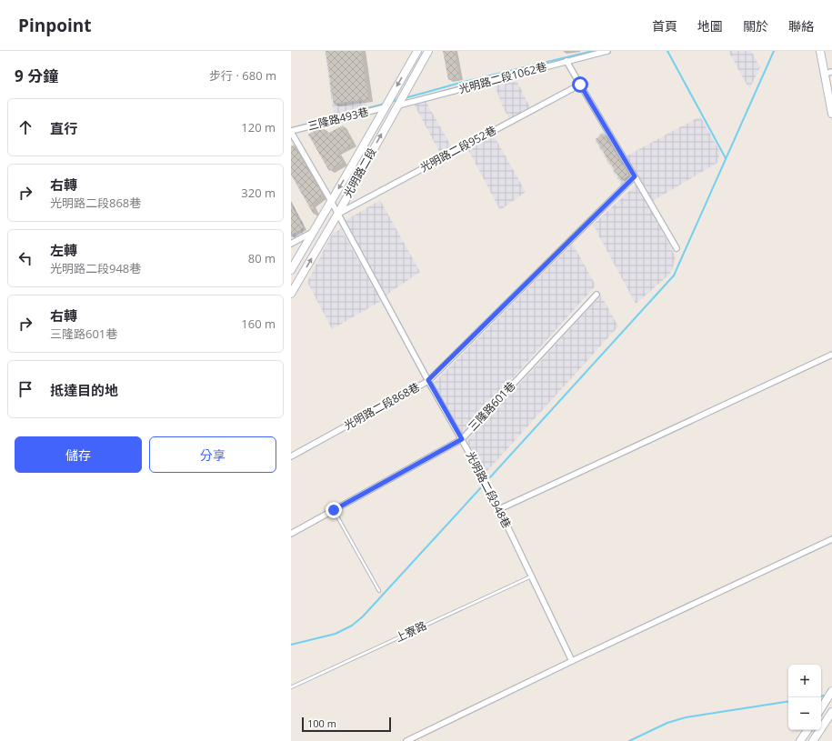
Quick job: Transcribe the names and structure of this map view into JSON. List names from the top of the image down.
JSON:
{
  "streets": {
    "street": [
      "光明路二段1062巷",
      "三隆路493巷",
      "光明路二段952巷",
      "光明路二段",
      "光明路二段868巷",
      "三隆路601巷",
      "光明路二段948巷"
    ],
    "lane": ["上寮路"]
  },
  "crossings": [
    ["光明路二段1062巷", "光明路二段"],
    ["三隆路493巷", "光明路二段"],
    ["三隆路493巷", "光明路二段948巷"],
    ["光明路二段952巷", "光明路二段"],
    ["光明路二段952巷", "光明路二段948巷"],
    ["光明路二段", "光明路二段948巷"],
    ["光明路二段868巷", "光明路二段948巷"],
    ["三隆路601巷", "光明路二段948巷"],
    ["光明路二段948巷", "上寮路"]
  ],
  "scale_bar": "100 m",
  "page": {
    "header": "Pinpoint",
    "nav": [
      "首頁",
      "地圖",
      "關於",
      "聯絡"
    ],
    "heading": ["9 分鐘", "步行 · 680 m"],
    "list": [
      ["直行", "120 m"],
      ["右轉", "光明路二段868巷", "320 m"],
      ["左轉", "光明路二段948巷", "80 m"],
      ["右轉", "三隆路601巷", "160 m"],
      "抵達目的地"
    ],
    "buttons": ["儲存", "分享"],
    "map_buttons": ["+", "−"],
    "scale": "100 m"
  }
}
